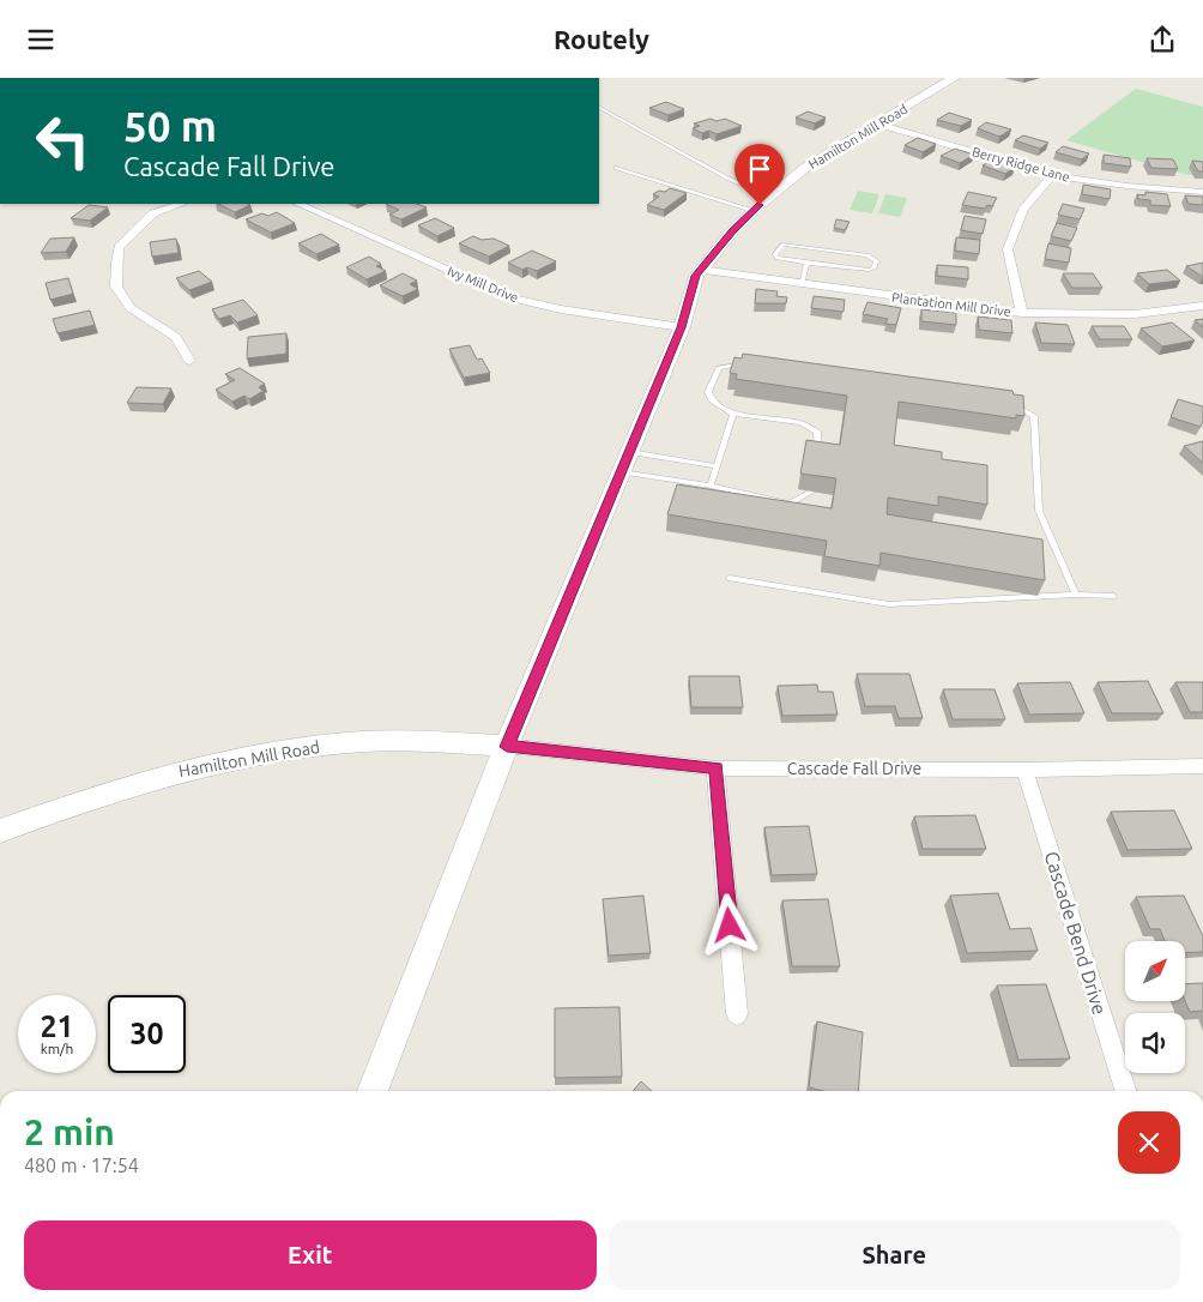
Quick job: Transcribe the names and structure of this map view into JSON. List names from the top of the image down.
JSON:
{
  "streets": {
    "main road": ["Hamilton Mill Road"],
    "street": [
      "Berry Ridge Lane",
      "Ivy Mill Drive",
      "Plantation Mill Drive",
      "Cascade Fall Drive",
      "Cascade Bend Drive"
    ]
  },
  "crossings": [
    ["Hamilton Mill Road", "Berry Ridge Lane"],
    ["Hamilton Mill Road", "Ivy Mill Drive"],
    ["Hamilton Mill Road", "Plantation Mill Drive"],
    ["Hamilton Mill Road", "Cascade Fall Drive"],
    ["Cascade Fall Drive", "Cascade Bend Drive"]
  ],
  "north": "top right",
  "page": {
    "header": "Routely",
    "turn": ["50 m", "Cascade Fall Drive"],
    "speed": "21 km/h",
    "limit": "30",
    "heading": ["2 min", "480 m · 17:54"],
    "buttons": ["Exit", "Share"]
  }
}
